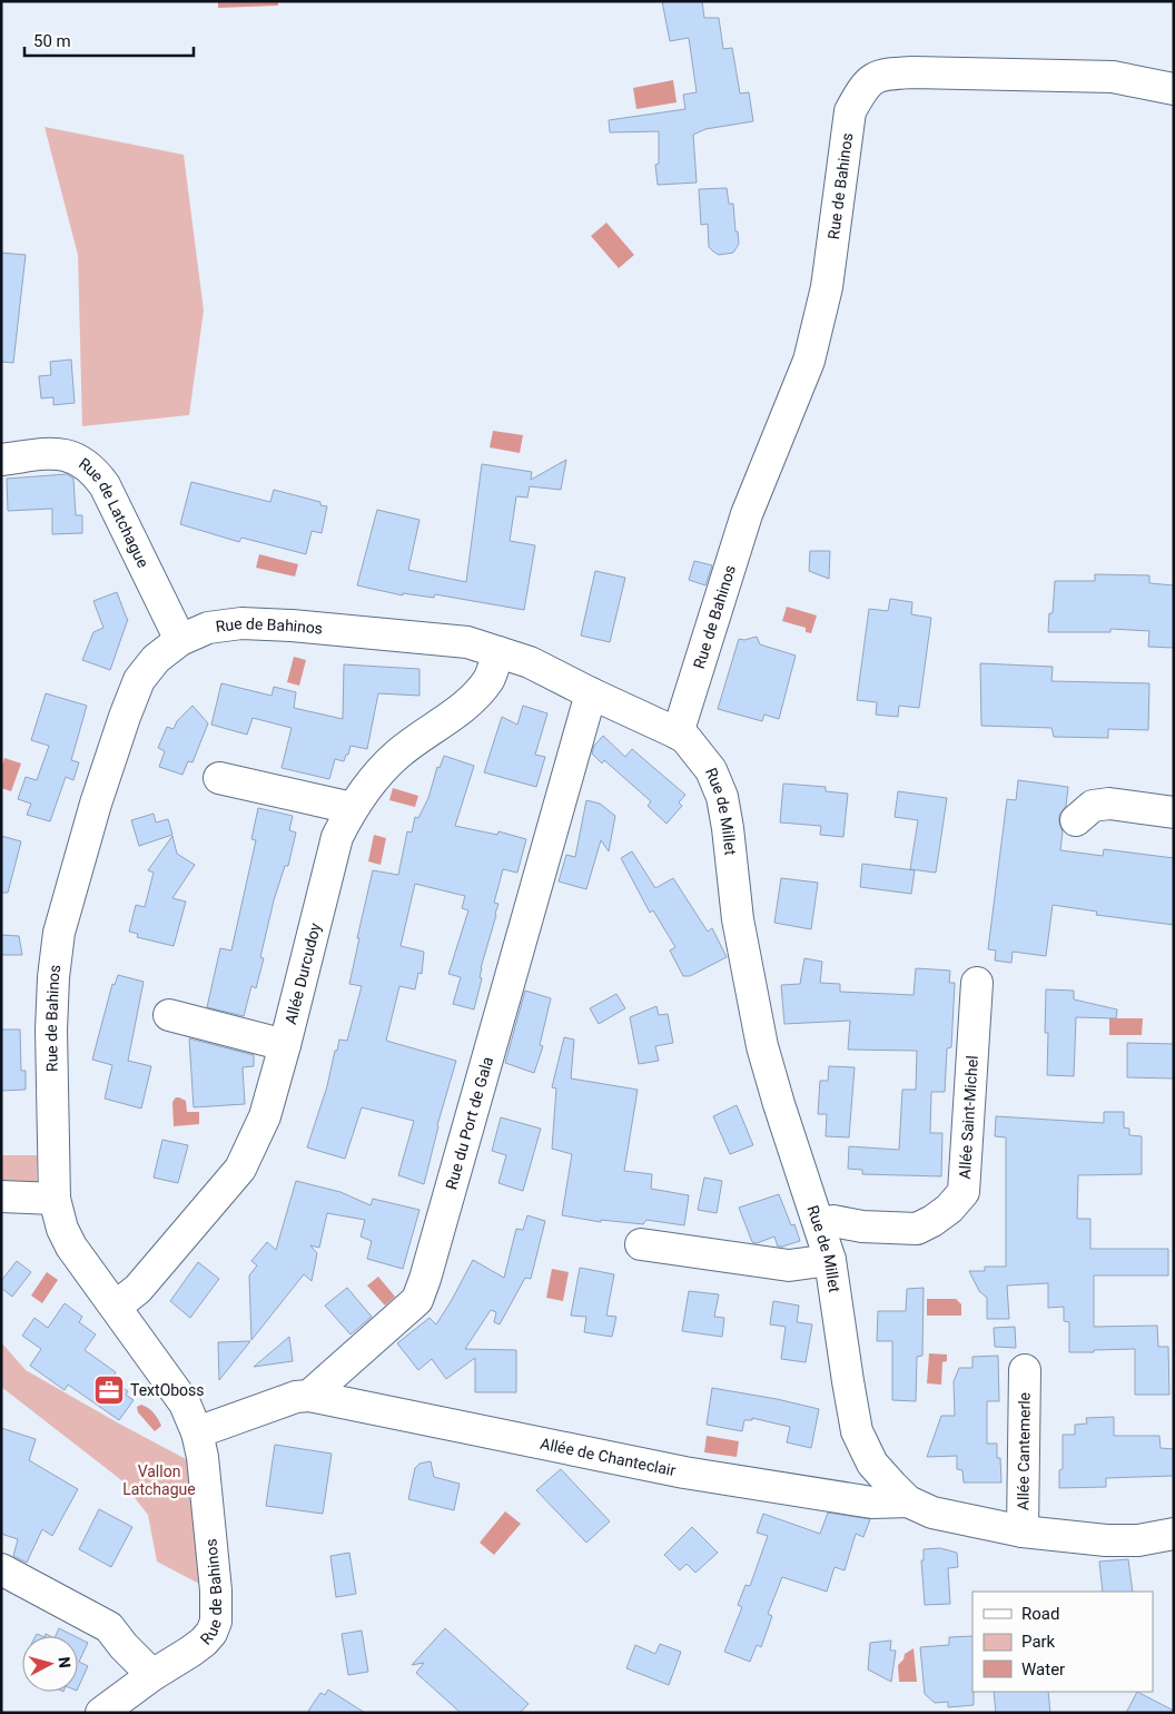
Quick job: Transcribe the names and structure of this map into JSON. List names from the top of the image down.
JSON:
{
  "streets": {
    "street": [
      "Rue de Bahinos",
      "Rue de Latchague",
      "Rue de Millet",
      "Allée Durcudoy",
      "Allée Saint-Michel",
      "Rue du Port de Gala",
      "Allée Cantemerle",
      "Allée de Chanteclair"
    ]
  },
  "crossings": [
    ["Rue de Bahinos", "Rue de Latchague"],
    ["Rue de Bahinos", "Rue de Millet"],
    ["Rue de Bahinos", "Allée Durcudoy"],
    ["Rue de Bahinos", "Rue du Port de Gala"],
    ["Rue de Millet", "Allée Saint-Michel"],
    ["Rue de Millet", "Allée Cantemerle"],
    ["Rue de Millet", "Allée de Chanteclair"],
    ["Rue du Port de Gala", "Allée de Chanteclair"]
  ],
  "parks": ["Vallon Latchague"],
  "places": {
    "office": ["TextOboss"]
  },
  "legend": ["Road", "Park", "Water"],
  "scale_bar": "50 m",
  "north": "right"
}
